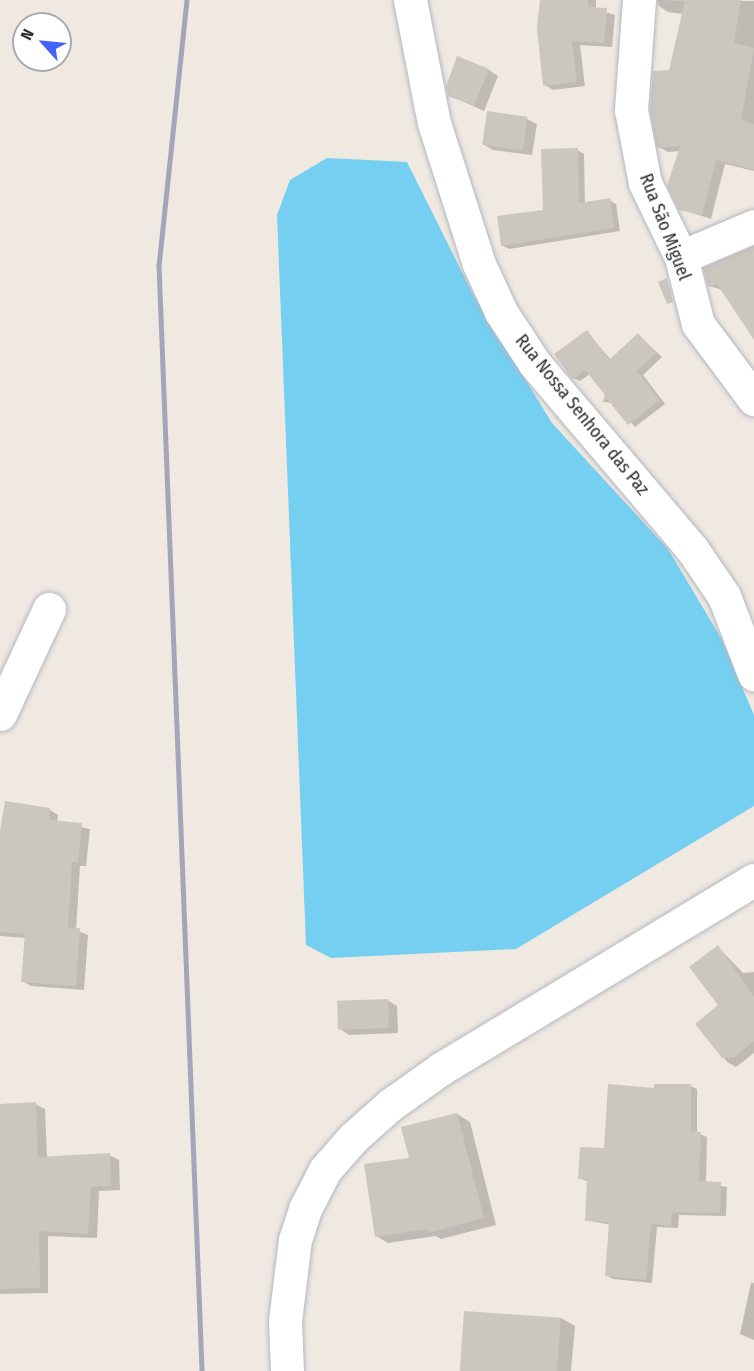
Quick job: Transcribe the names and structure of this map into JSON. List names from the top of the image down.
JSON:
{
  "streets": {
    "street": ["Rua São Miguel", "Rua Nossa Senhora das Paz"]
  },
  "north": "top left"
}
